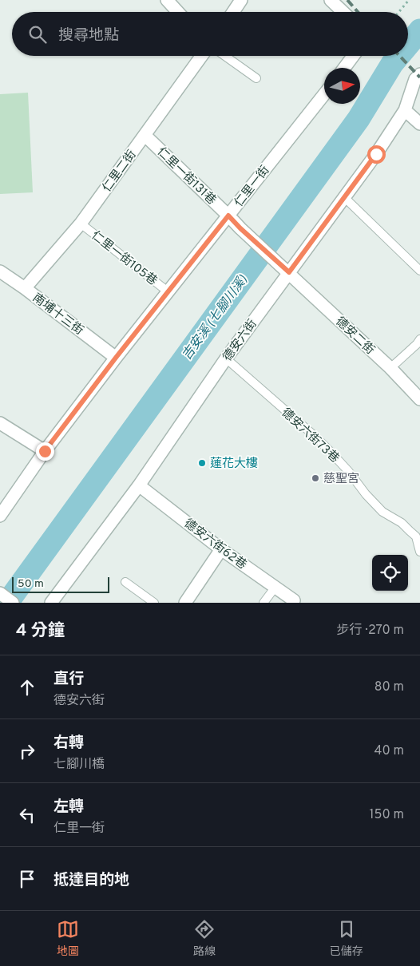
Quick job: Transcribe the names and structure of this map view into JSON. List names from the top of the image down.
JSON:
{
  "streets": {
    "street": [
      "仁里二街",
      "仁里一街131巷",
      "仁里一街",
      "南埔十三街",
      "德安二街",
      "德安六街",
      "德安六街62巷"
    ],
    "lane": ["仁里一街105巷", "德安六街73巷"]
  },
  "crossings": [
    ["仁里二街", "仁里一街131巷"],
    ["仁里二街", "仁里一街105巷"],
    ["仁里二街", "南埔十三街"],
    ["仁里一街131巷", "仁里一街"],
    ["仁里一街131巷", "德安二街"],
    ["仁里一街", "仁里一街105巷"],
    ["仁里一街", "南埔十三街"],
    ["德安二街", "德安六街"],
    ["德安六街", "德安六街73巷"],
    ["德安六街", "德安六街62巷"]
  ],
  "water": ["吉安溪 (七腳川溪)"],
  "places": ["蓮花大樓", "慈聖宮"],
  "scale_bar": "50 m",
  "north": "right",
  "page": {
    "search": "搜尋地點",
    "scale": "50 m",
    "heading": ["4 分鐘", "步行 · 270 m"],
    "list": [
      ["直行", "德安六街", "80 m"],
      ["右轉", "七腳川橋", "40 m"],
      ["左轉", "仁里一街", "150 m"],
      "抵達目的地"
    ],
    "nav": ["地圖", "路線", "已儲存"]
  }
}
